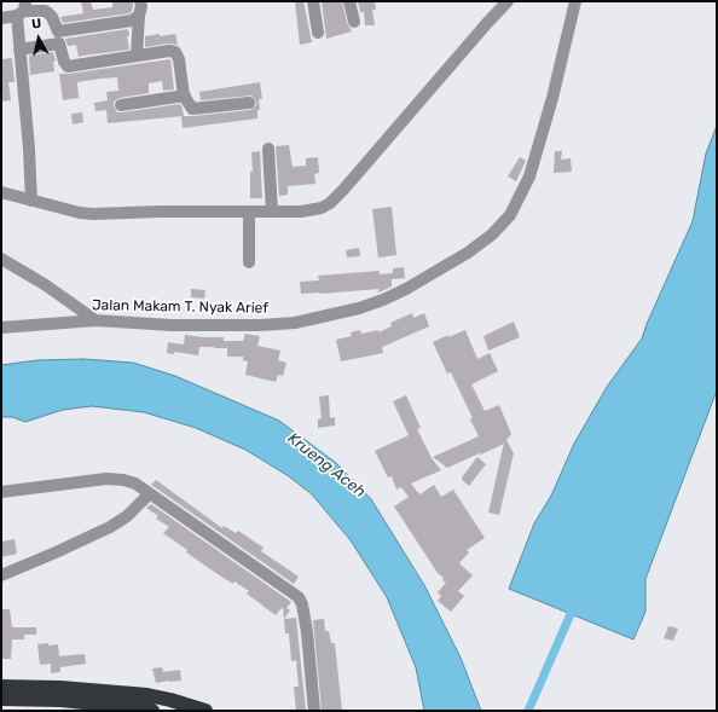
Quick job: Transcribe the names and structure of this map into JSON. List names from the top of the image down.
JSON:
{
  "streets": {
    "street": ["Jalan Makam T. Nyak Arief"]
  },
  "water": ["Krueng Aceh"],
  "north": "top"
}
